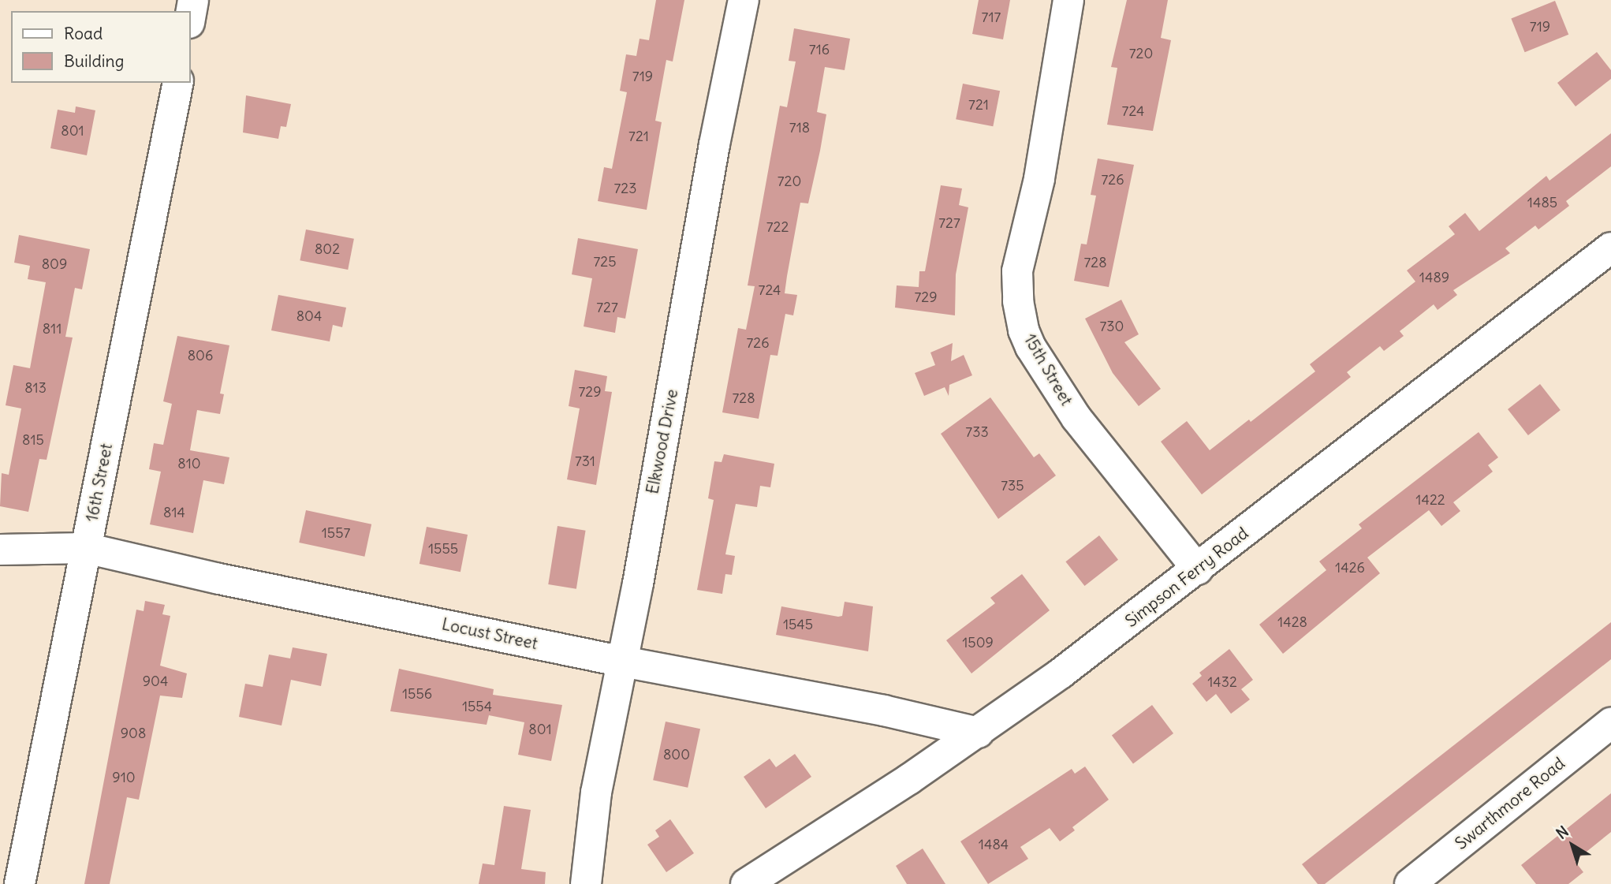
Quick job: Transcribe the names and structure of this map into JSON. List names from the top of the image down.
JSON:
{
  "streets": {
    "street": [
      "15th Street",
      "Elkwood Drive",
      "16th Street",
      "Simpson Ferry Road",
      "Locust Street",
      "Swarthmore Road"
    ]
  },
  "crossings": [
    ["15th Street", "Simpson Ferry Road"],
    ["Elkwood Drive", "Locust Street"],
    ["16th Street", "Locust Street"],
    ["Simpson Ferry Road", "Locust Street"]
  ],
  "house_numbers": [
    "717",
    "719",
    "716",
    "720",
    "719",
    "721",
    "724",
    "718",
    "801",
    "721",
    "726",
    "720",
    "723",
    "1485",
    "727",
    "722",
    "802",
    "725",
    "728",
    "809",
    "1489",
    "724",
    "729",
    "727",
    "804",
    "730",
    "811",
    "726",
    "806",
    "813",
    "729",
    "728",
    "733",
    "815",
    "731",
    "810",
    "735",
    "1422",
    "814",
    "1557",
    "1555",
    "1426",
    "1428",
    "1545",
    "1509",
    "904",
    "1432",
    "1556",
    "1554",
    "801",
    "908",
    "800",
    "910",
    "1484"
  ],
  "legend": ["Road", "Building"],
  "north": "top left"
}
